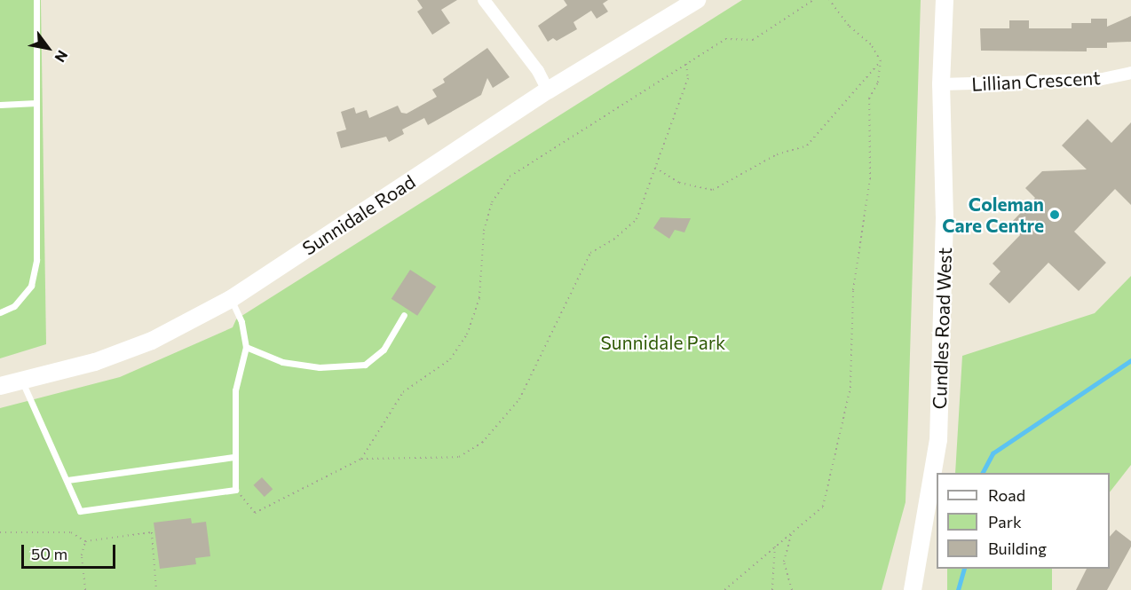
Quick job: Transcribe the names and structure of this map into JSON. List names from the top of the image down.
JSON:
{
  "streets": {
    "main road": ["Sunnidale Road", "Cundles Road West"],
    "street": ["Lillian Crescent"]
  },
  "crossings": [
    ["Lillian Crescent", "Cundles Road West"]
  ],
  "parks": ["Sunnidale Park"],
  "places": ["Coleman Care Centre"],
  "legend": ["Road", "Park", "Building"],
  "scale_bar": "50 m",
  "north": "bottom right"
}
